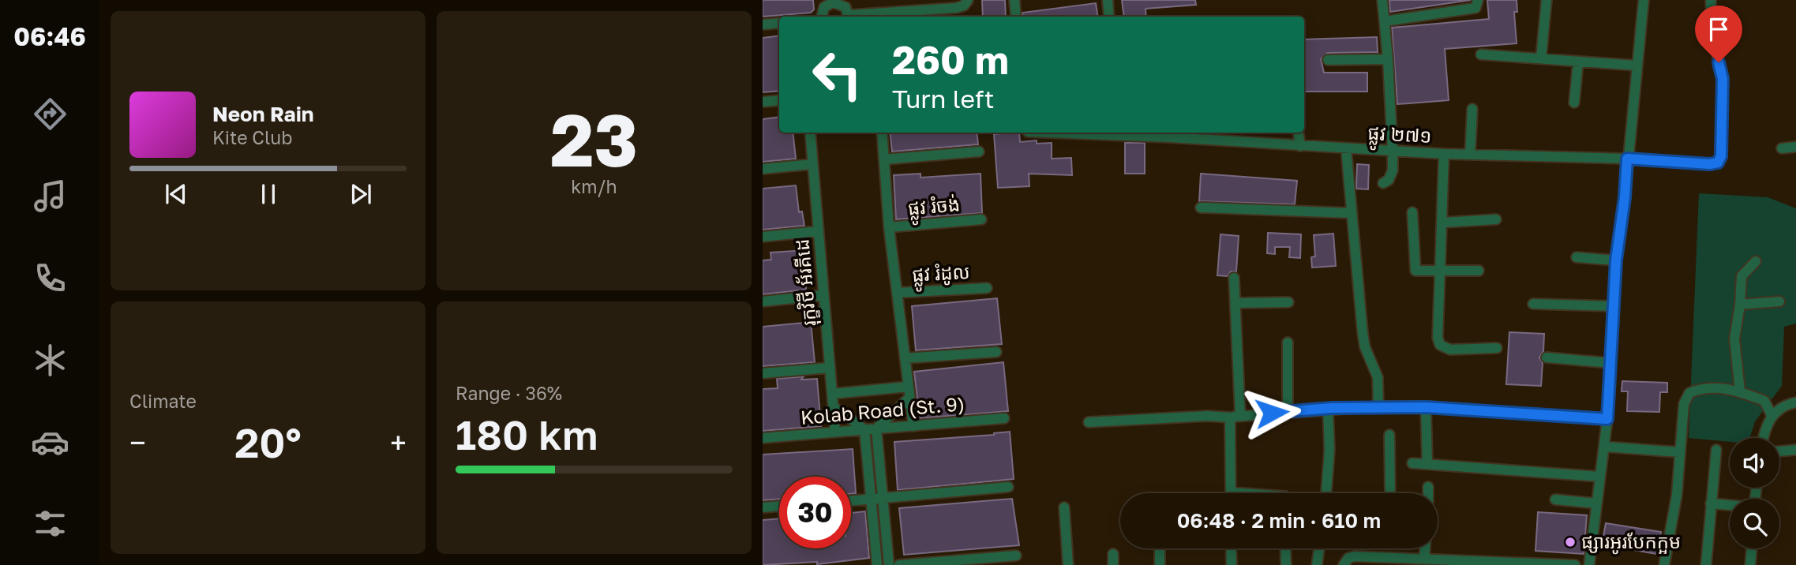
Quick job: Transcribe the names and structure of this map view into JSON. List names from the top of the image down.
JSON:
{
  "streets": {
    "street": [
      "ផ្លូវ ២៧១",
      "ផ្លូវ រំចង់",
      "ផ្លូវ រំដូល",
      "រុក្ខវិថី អ័រគីដេ",
      "Kolab Road (St. 9)"
    ]
  },
  "crossings": [
    ["រុក្ខវិថី អ័រគីដេ", "Kolab Road (St. 9)"]
  ],
  "places": ["ផ្សារអូរបែកក្អម"],
  "page": {
    "tabs": "06:46",
    "tile": [
      ["23", "km/h"],
      "Climate",
      ["Range · 36%", "180 km"]
    ],
    "turn": ["260 m", "Turn left"],
    "song": ["Neon Rain", "Kite Club"],
    "heat": ["−", "20°", "+"],
    "limit": "30",
    "trip": "06:48 · 2 min · 610 m"
  }
}
